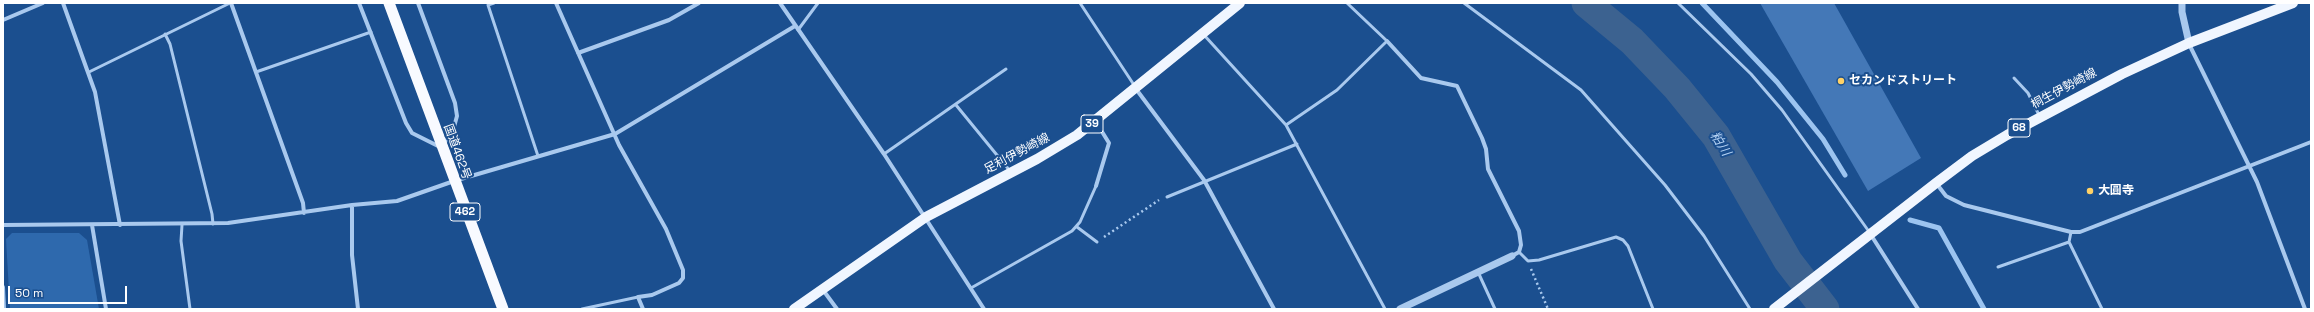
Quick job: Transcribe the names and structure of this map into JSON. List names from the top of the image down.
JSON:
{
  "streets": {
    "highway": ["国道462号", "462"],
    "main road": [
      "桐生伊勢崎線",
      "39",
      "68",
      "足利伊勢崎線"
    ]
  },
  "water": ["粕川"],
  "places": ["セカンドストリート", "大圓寺"],
  "scale_bar": "50 m"
}
